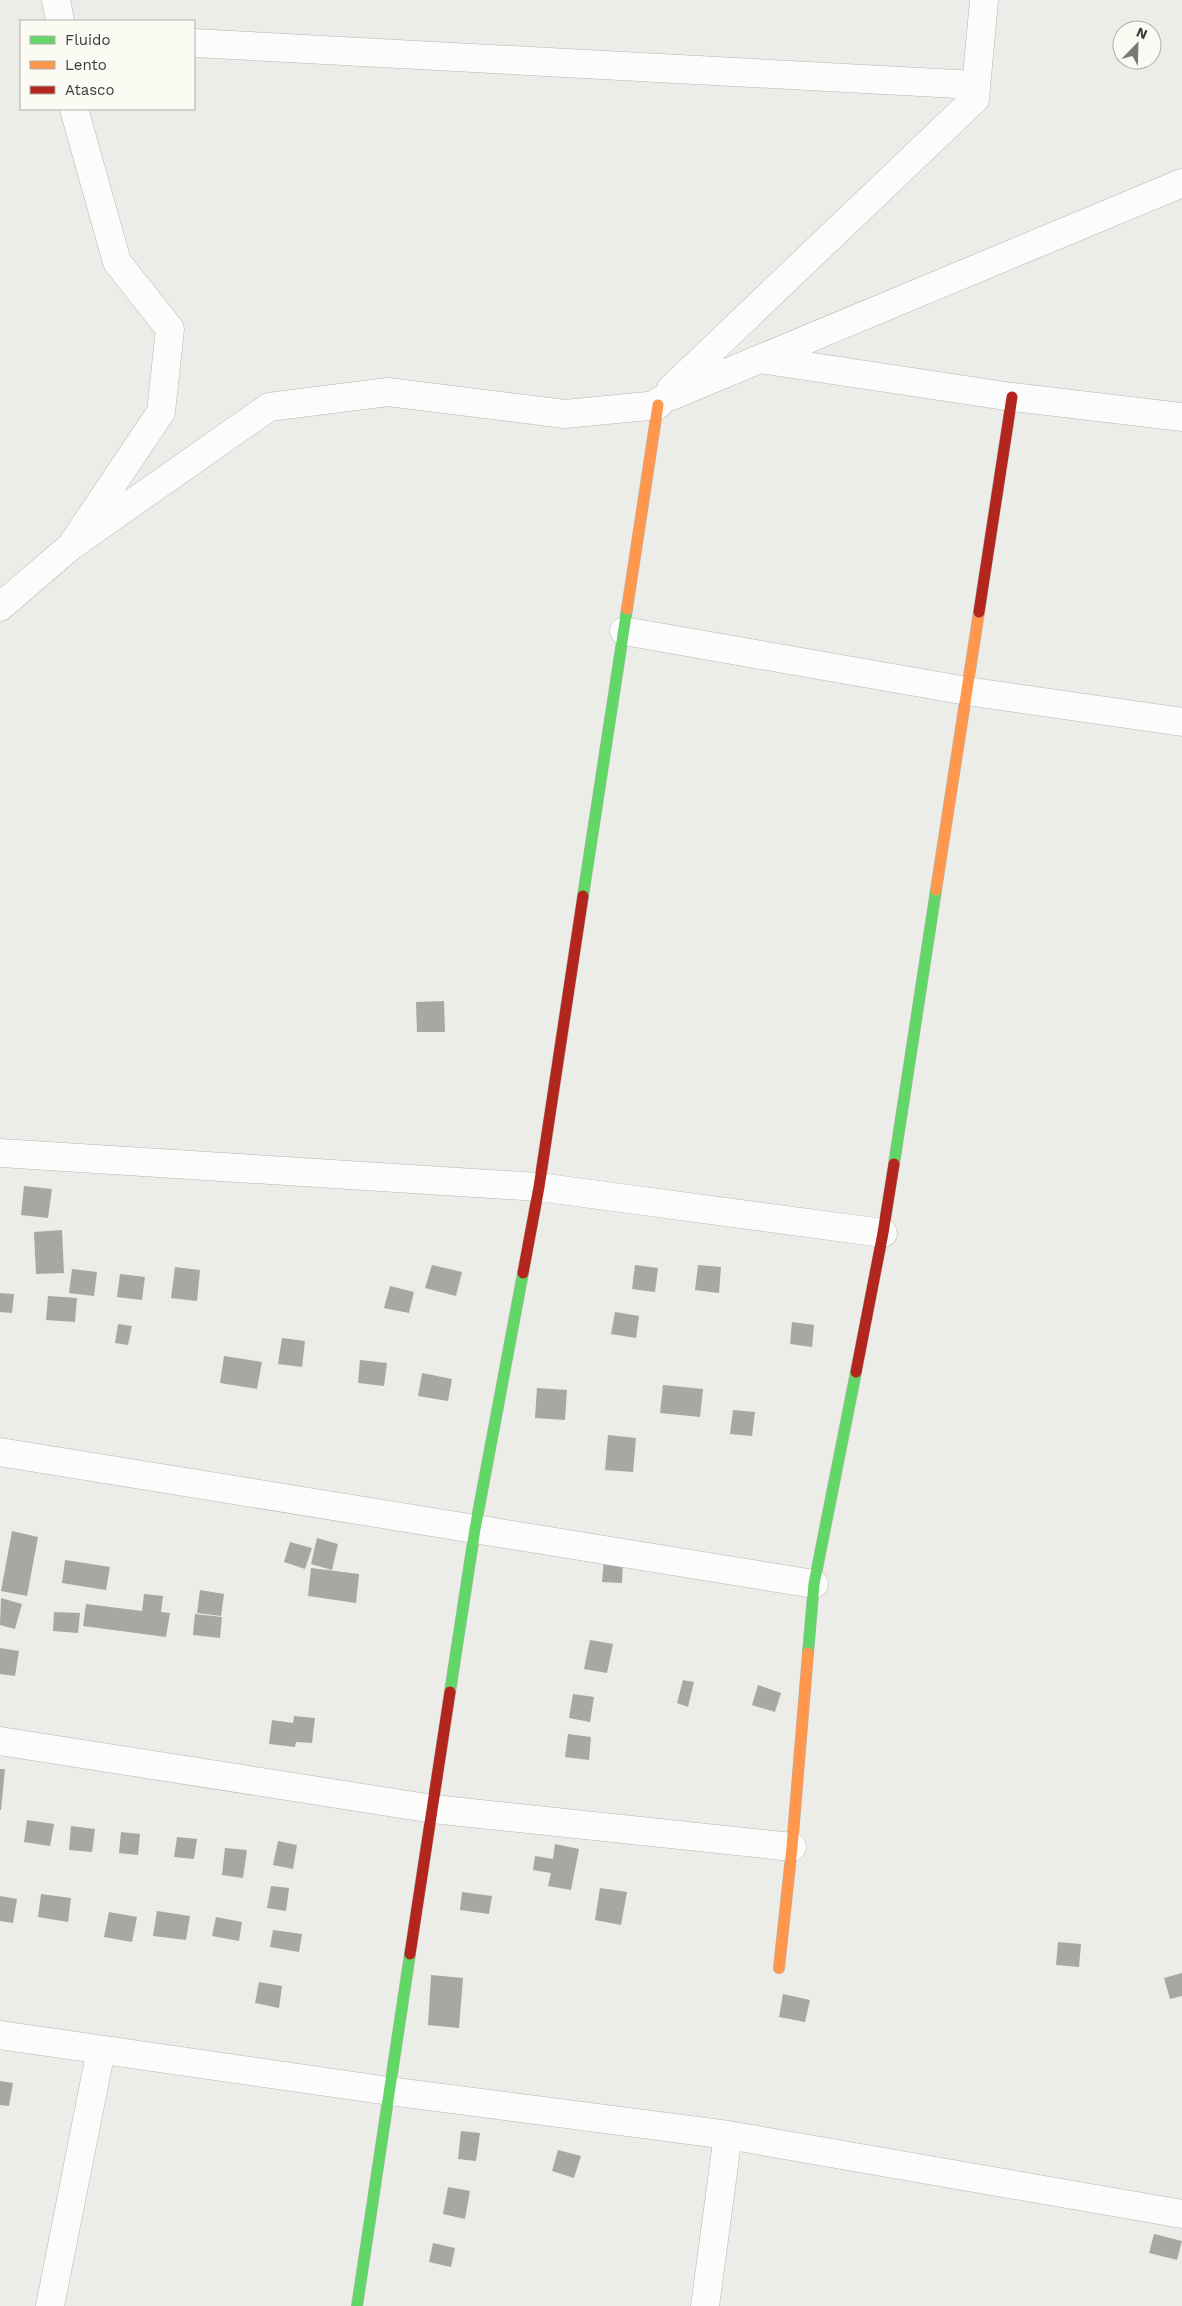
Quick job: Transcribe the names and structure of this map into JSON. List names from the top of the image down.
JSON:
{
  "legend": ["Fluido", "Lento", "Atasco"],
  "north": "top right"
}
